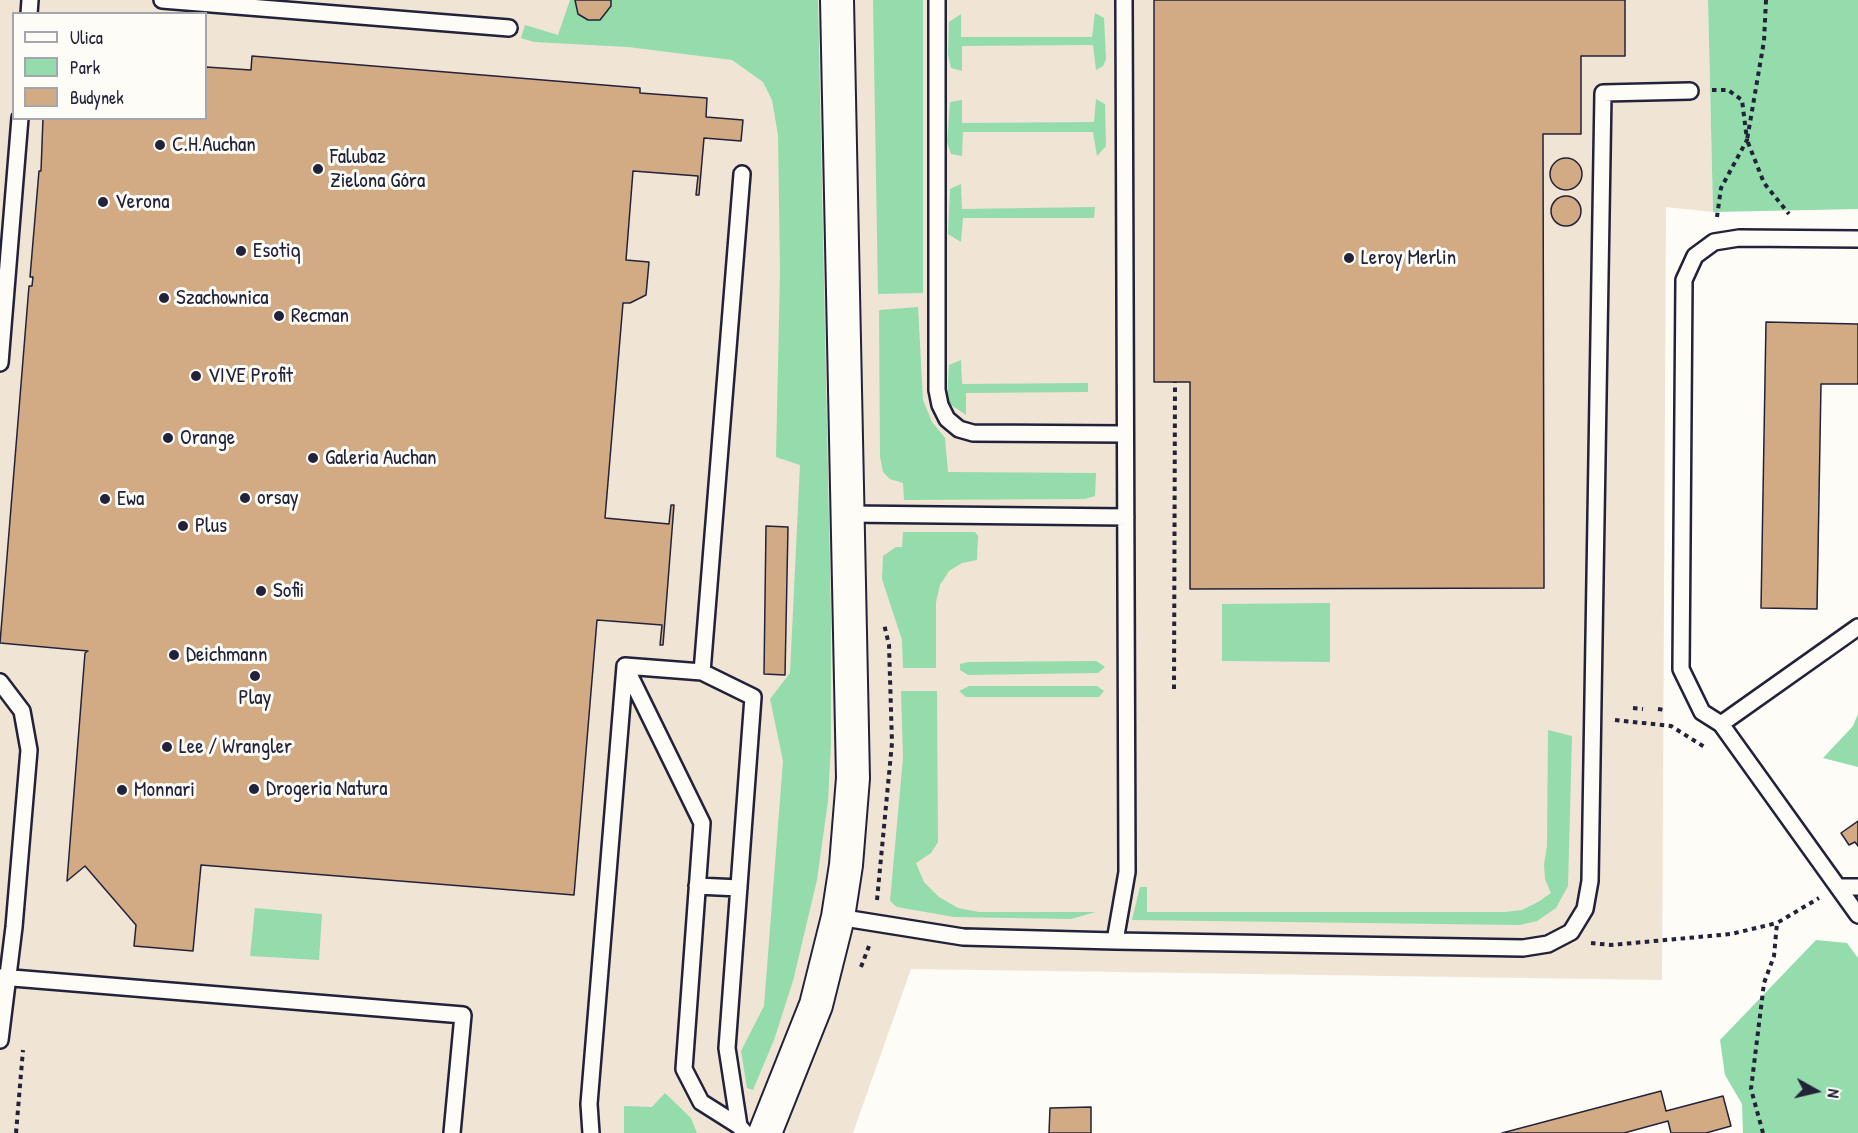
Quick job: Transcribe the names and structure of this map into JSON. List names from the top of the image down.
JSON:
{
  "places": [
    "C.H.Auchan",
    "Falubaz Zielona Góra",
    "Verona",
    "Esotiq",
    "Leroy Merlin",
    "Szachownica",
    "Recman",
    "VIVE Profit",
    "Orange",
    "Galeria Auchan",
    "orsay",
    "Ewa",
    "Plus",
    "Sofii",
    "Deichmann",
    "Play",
    "Lee / Wrangler",
    "Drogeria Natura",
    "Monnari"
  ],
  "legend": ["Ulica", "Park", "Budynek"],
  "north": "right"
}
